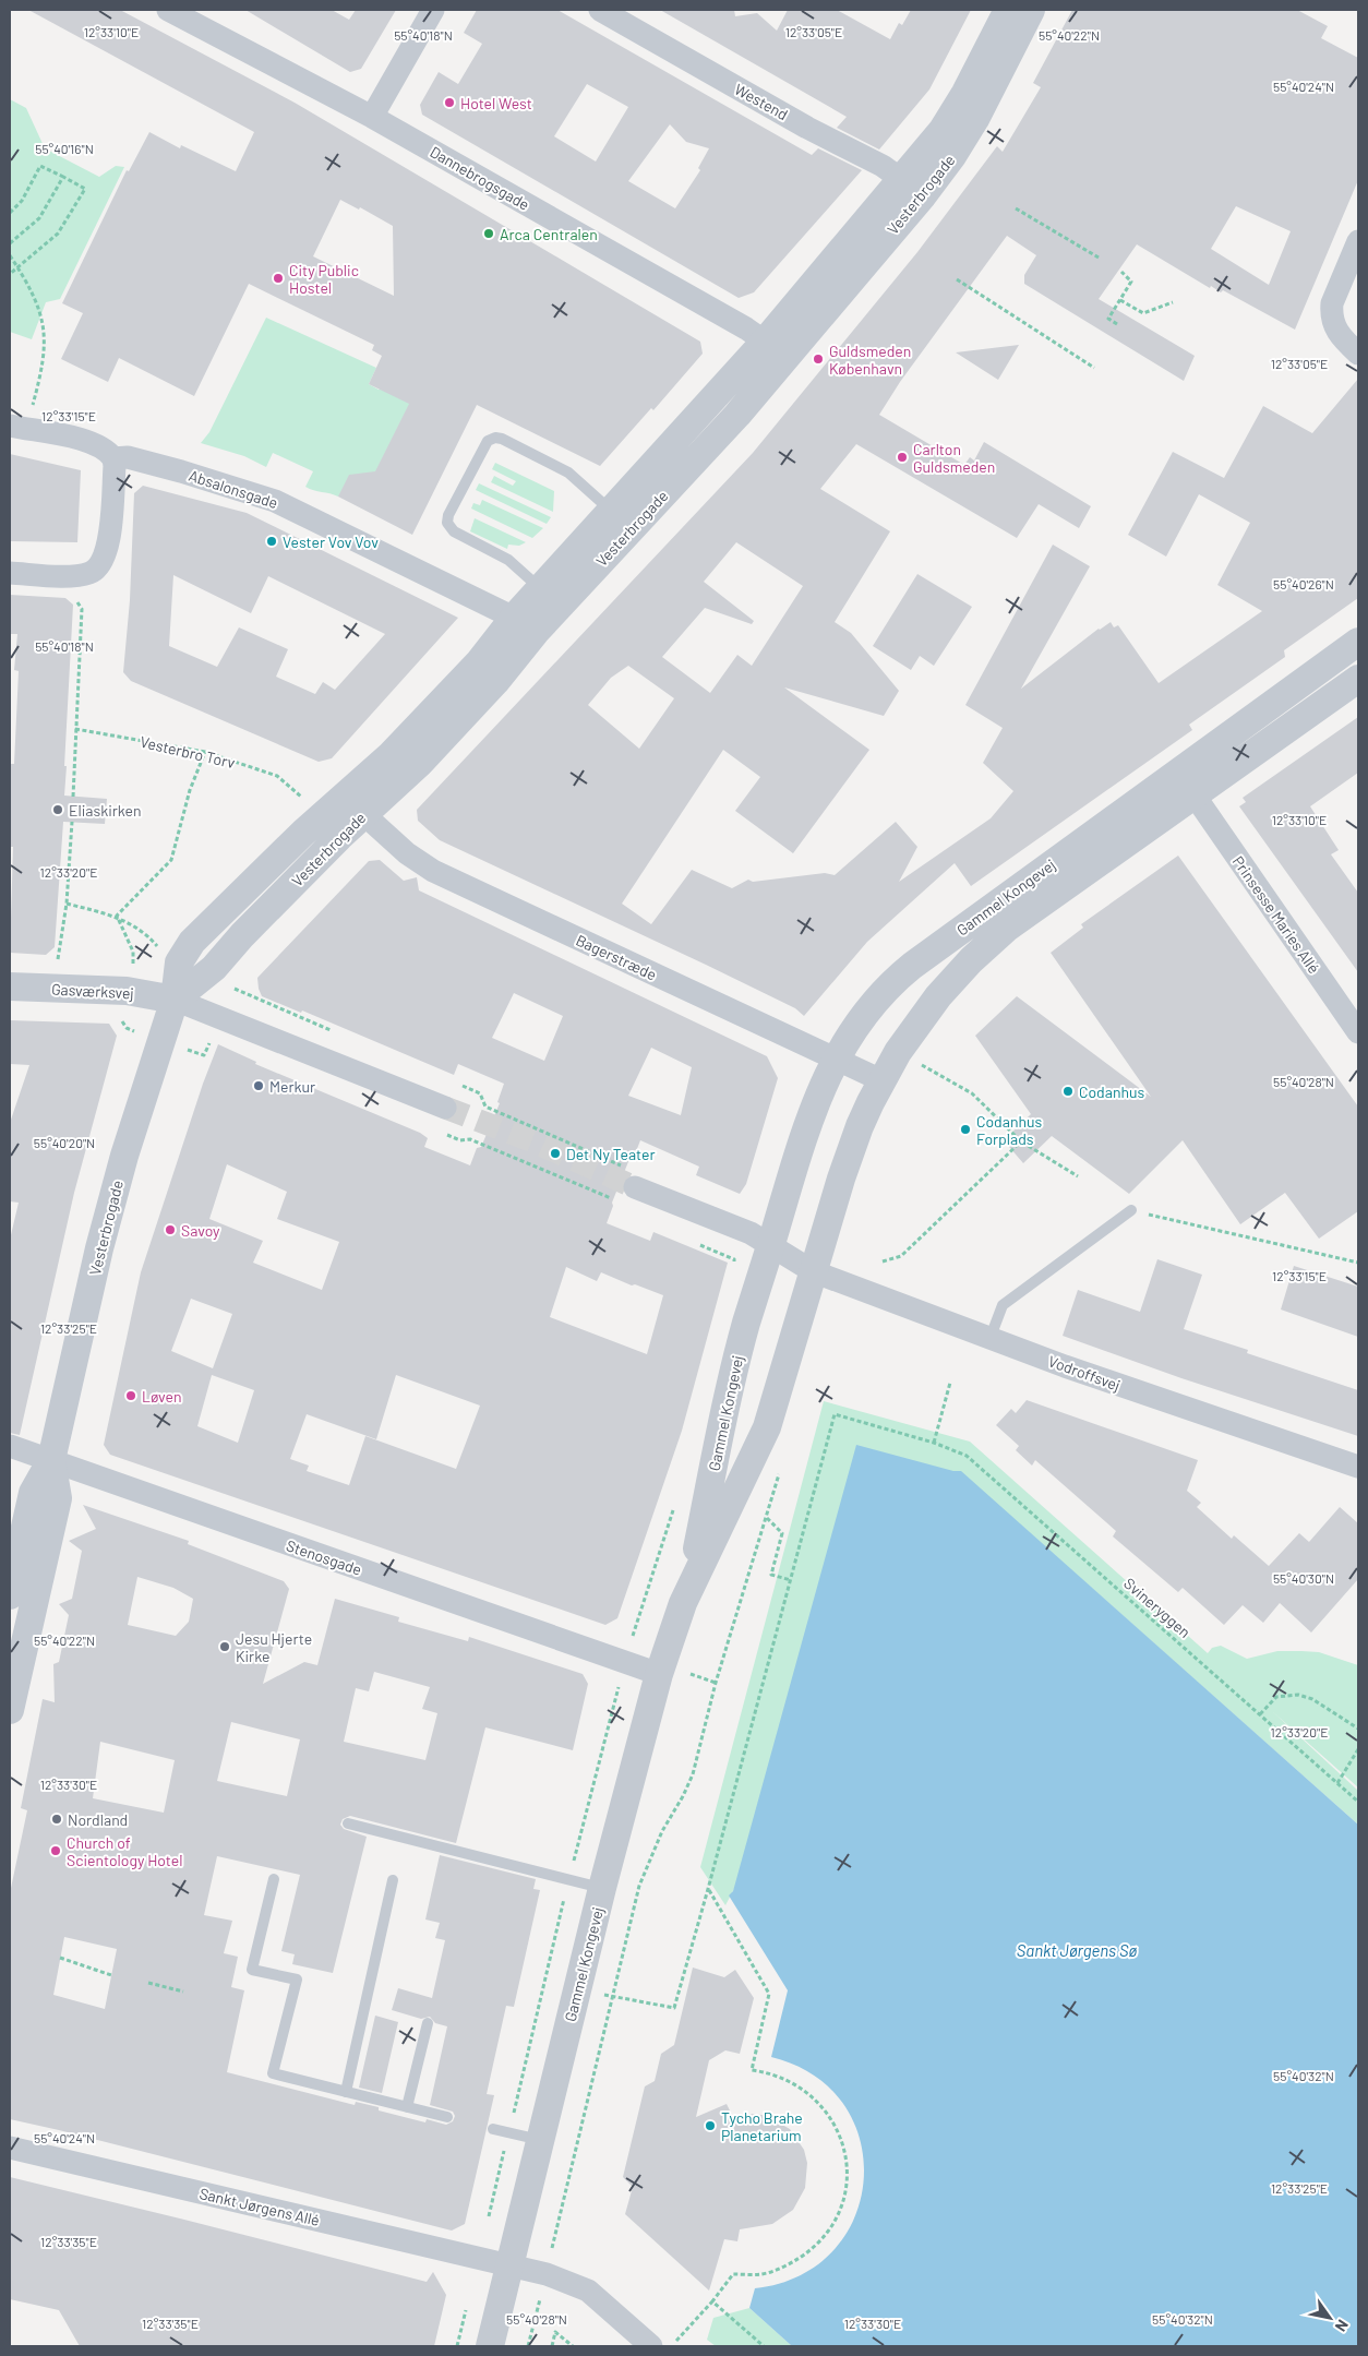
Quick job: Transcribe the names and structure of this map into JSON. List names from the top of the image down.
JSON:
{
  "streets": {
    "street": [
      "Westend",
      "Dannebrogsgade",
      "Vesterbrogade",
      "Absalonsgade",
      "Gammel Kongevej",
      "Prinsesse Maries Allé",
      "Bagerstræde",
      "Gasværksvej",
      "Vodroffsvej",
      "Stenosgade",
      "Sankt Jørgens Allé"
    ],
    "path": ["Vesterbro Torv", "Svineryggen"]
  },
  "crossings": [
    ["Westend", "Vesterbrogade"],
    ["Dannebrogsgade", "Vesterbrogade"],
    ["Vesterbrogade", "Absalonsgade"],
    ["Vesterbrogade", "Vesterbro Torv"],
    ["Vesterbrogade", "Bagerstræde"],
    ["Vesterbrogade", "Gasværksvej"],
    ["Vesterbrogade", "Stenosgade"],
    ["Gammel Kongevej", "Prinsesse Maries Allé"],
    ["Gammel Kongevej", "Bagerstræde"],
    ["Gammel Kongevej", "Vodroffsvej"],
    ["Gammel Kongevej", "Stenosgade"],
    ["Gammel Kongevej", "Sankt Jørgens Allé"]
  ],
  "water": ["Sankt Jørgens Sø"],
  "places": [
    "Hotel West",
    "Arca Centralen",
    "City Public Hostel",
    "Guldsmeden København",
    "Carlton Guldsmeden",
    "Vester Vov Vov",
    "Eliaskirken",
    "Merkur",
    "Codanhus",
    "Codanhus Forplads",
    "Det Ny Teater",
    "Savoy",
    "Løven",
    "Jesu Hjerte Kirke",
    "Nordland",
    "Church of Scientology Hotel",
    "Tycho Brahe Planetarium"
  ],
  "north": "bottom right",
  "coordinates": [
    "12°33'05\"E",
    "12°33'10\"E",
    "55°40'18\"N",
    "55°40'22\"N",
    "55°40'24\"N",
    "55°40'16\"N",
    "12°33'15\"E",
    "55°40'26\"N",
    "12°33'20\"E",
    "55°40'28\"N",
    "55°40'20\"N",
    "12°33'25\"E",
    "55°40'30\"N",
    "12°33'30\"E",
    "55°40'32\"N",
    "12°33'35\"E"
  ]
}
